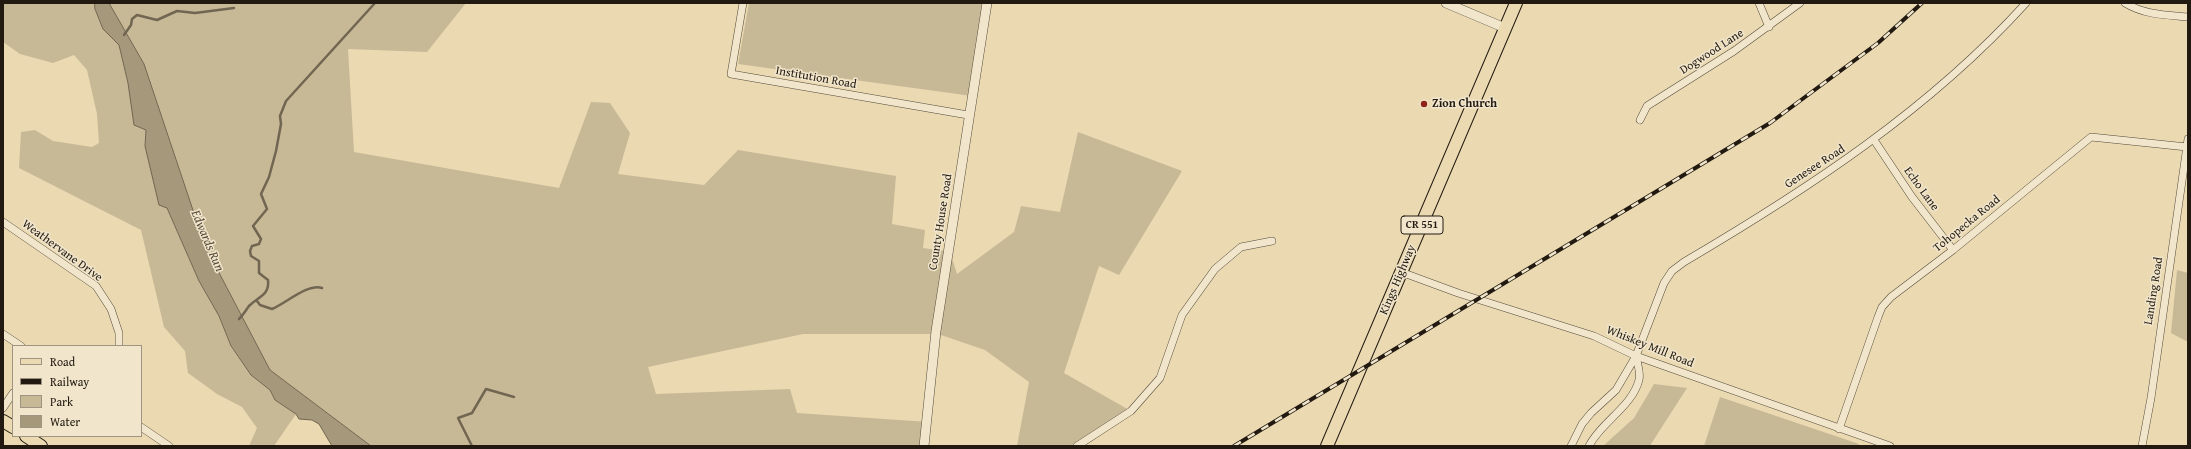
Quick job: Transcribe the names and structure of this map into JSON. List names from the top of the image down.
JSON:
{
  "streets": {
    "main road": ["CR 551", "Kings Highway"],
    "street": [
      "Dogwood Lane",
      "Institution Road",
      "Genesee Road",
      "Echo Lane",
      "County House Road",
      "Tohopecka Road",
      "Weathervane Drive",
      "Landing Road",
      "Whiskey Mill Road"
    ]
  },
  "crossings": [
    ["Institution Road", "County House Road"],
    ["Genesee Road", "Echo Lane"],
    ["Genesee Road", "Whiskey Mill Road"],
    ["Echo Lane", "Tohopecka Road"],
    ["Tohopecka Road", "Landing Road"],
    ["Tohopecka Road", "Whiskey Mill Road"],
    ["Kings Highway", "Whiskey Mill Road"]
  ],
  "water": ["Edwards Run"],
  "places": ["Zion Church"],
  "legend": [
    "Road",
    "Railway",
    "Park",
    "Water"
  ]
}
